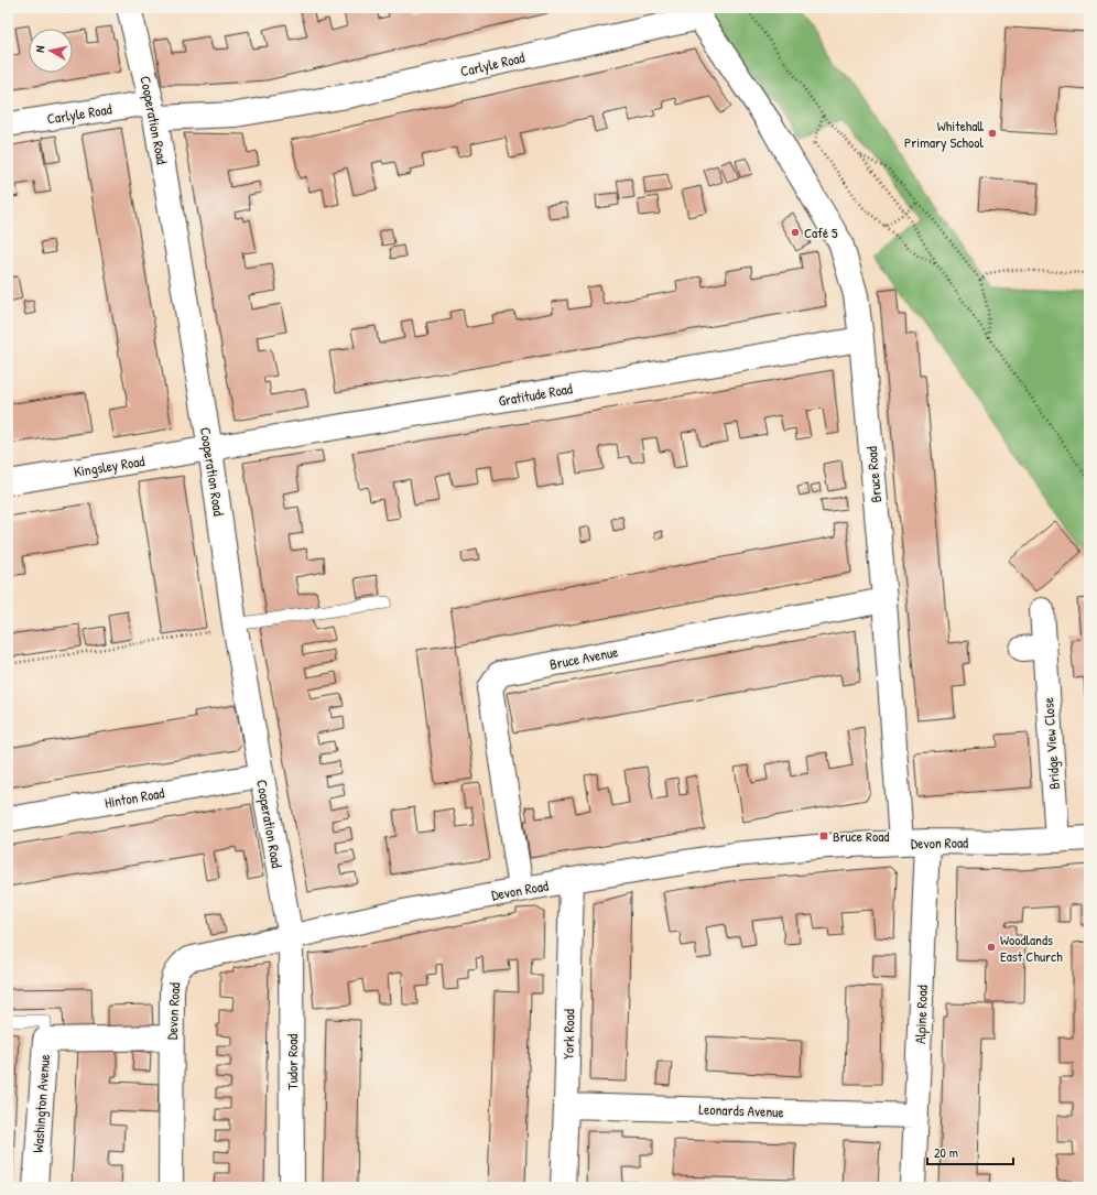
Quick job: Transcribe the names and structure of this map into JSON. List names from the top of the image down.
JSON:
{
  "streets": {
    "street": [
      "Carlyle Road",
      "Cooperation Road",
      "Gratitude Road",
      "Kingsley Road",
      "Bruce Road",
      "Bruce Avenue",
      "Bridge View Close",
      "Hinton Road",
      "Devon Road",
      "Alpine Road",
      "York Road",
      "Tudor Road",
      "Washington Avenue",
      "Leonards Avenue"
    ]
  },
  "crossings": [
    ["Carlyle Road", "Cooperation Road"],
    ["Carlyle Road", "Bruce Road"],
    ["Cooperation Road", "Gratitude Road"],
    ["Cooperation Road", "Kingsley Road"],
    ["Cooperation Road", "Hinton Road"],
    ["Cooperation Road", "Devon Road"],
    ["Cooperation Road", "Tudor Road"],
    ["Gratitude Road", "Kingsley Road"],
    ["Gratitude Road", "Bruce Road"],
    ["Bruce Road", "Bruce Avenue"],
    ["Bruce Road", "Devon Road"],
    ["Bruce Avenue", "Devon Road"],
    ["Bridge View Close", "Devon Road"],
    ["Devon Road", "Alpine Road"],
    ["Devon Road", "York Road"],
    ["Devon Road", "Tudor Road"],
    ["Devon Road", "Washington Avenue"],
    ["Alpine Road", "Leonards Avenue"],
    ["York Road", "Leonards Avenue"]
  ],
  "places": {
    "other": ["Whitehall Primary School", "Café 5", "Woodlands East Church"],
    "transit": ["Bruce Road"]
  },
  "scale_bar": "20 m",
  "north": "left"
}
